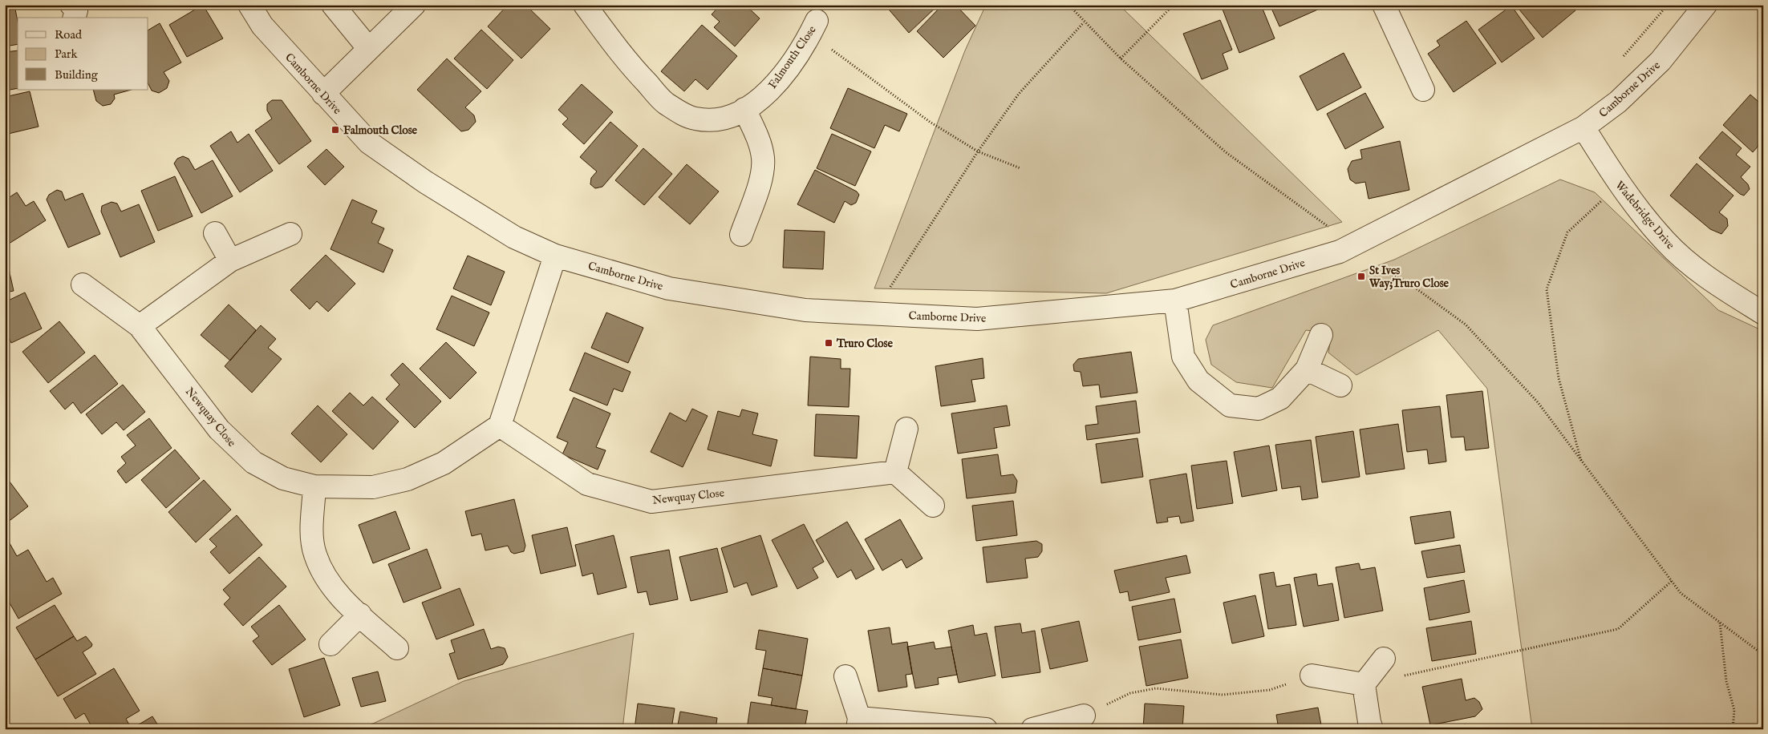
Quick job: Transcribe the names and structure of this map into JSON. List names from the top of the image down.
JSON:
{
  "streets": {
    "street": [
      "Falmouth Close",
      "Camborne Drive",
      "Wadebridge Drive",
      "Newquay Close"
    ]
  },
  "crossings": [
    ["Camborne Drive", "Wadebridge Drive"]
  ],
  "places": {
    "transit": ["Falmouth Close", "St Ives Way;Truro Close", "Truro Close"]
  },
  "legend": ["Road", "Park", "Building"]
}
